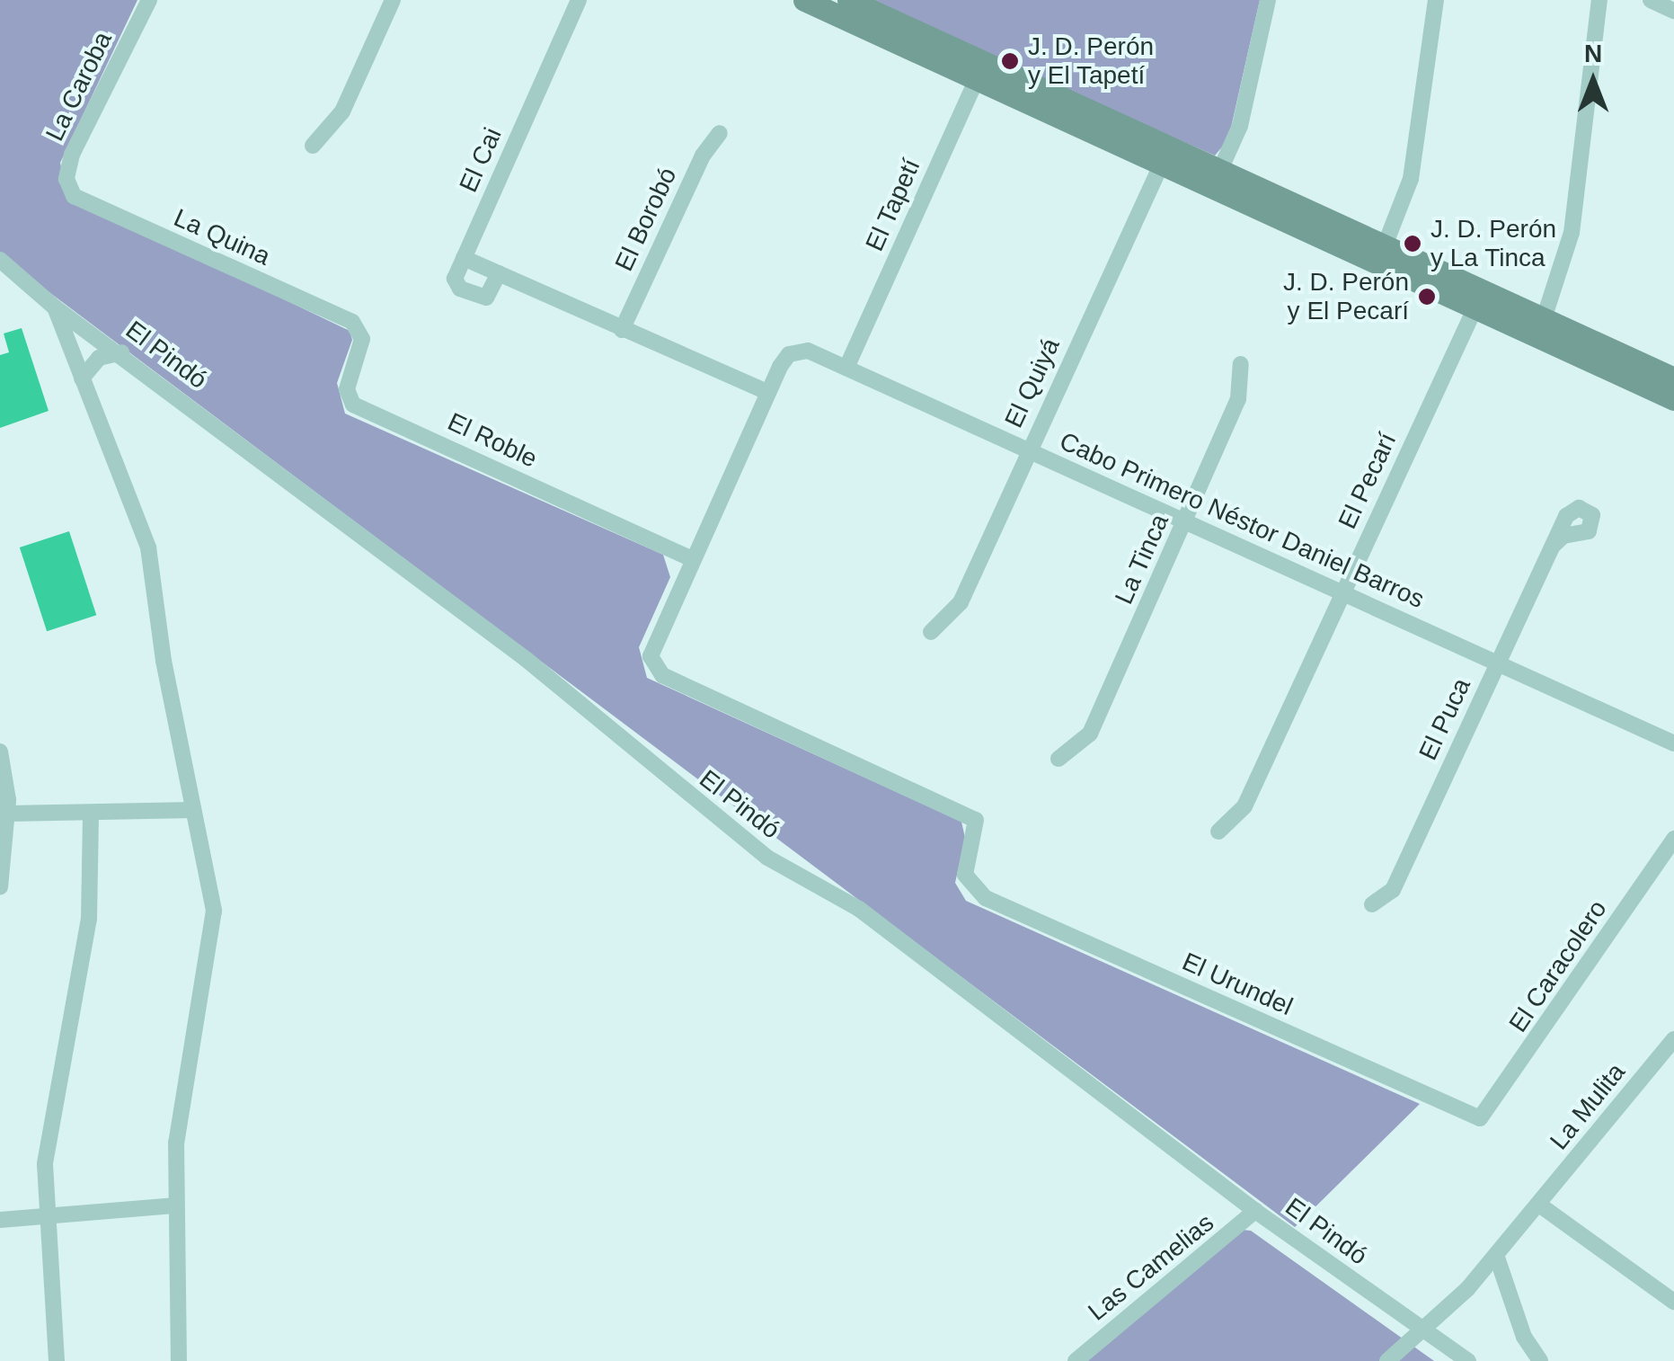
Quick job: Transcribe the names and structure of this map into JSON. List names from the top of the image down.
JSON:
{
  "streets": {
    "street": [
      "La Caroba",
      "El Cai",
      "El Tapetí",
      "El Borobó",
      "La Quina",
      "El Pindó",
      "El Quiyá",
      "El Roble",
      "El Pecarí",
      "Cabo Primero Néstor Daniel Barros",
      "La Tinca",
      "El Puca",
      "El Caracolero",
      "El Urundel",
      "La Mulita",
      "Las Camelias"
    ]
  },
  "crossings": [
    ["La Caroba", "La Quina"],
    ["El Tapetí", "Cabo Primero Néstor Daniel Barros"],
    ["La Quina", "El Roble"],
    ["El Pindó", "La Mulita"],
    ["El Pindó", "Las Camelias"],
    ["El Quiyá", "Cabo Primero Néstor Daniel Barros"],
    ["El Roble", "El Urundel"],
    ["El Pecarí", "Cabo Primero Néstor Daniel Barros"],
    ["Cabo Primero Néstor Daniel Barros", "La Tinca"],
    ["Cabo Primero Néstor Daniel Barros", "El Puca"],
    ["El Caracolero", "El Urundel"]
  ],
  "places": ["J. D. Perón y El Tapetí", "J. D. Perón y La Tinca", "J. D. Perón y El Pecarí"],
  "north": "top"
}
